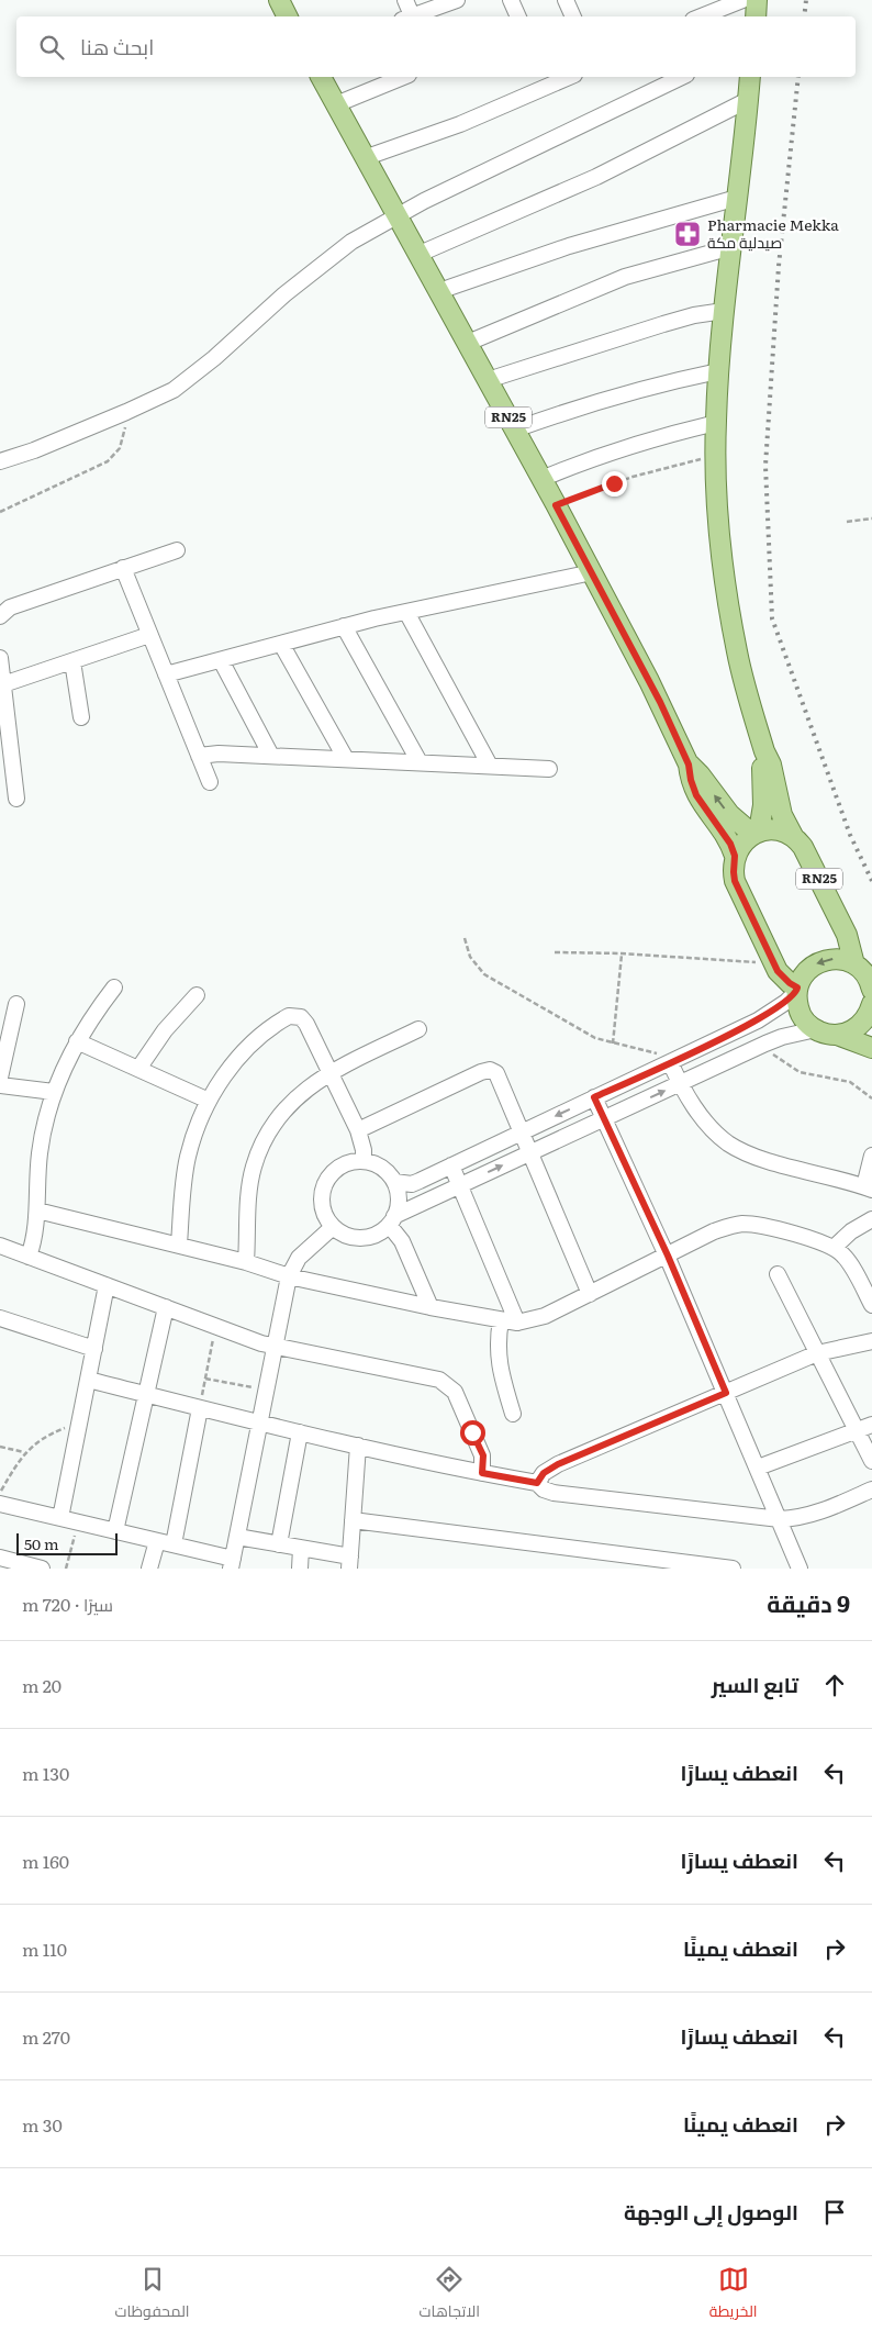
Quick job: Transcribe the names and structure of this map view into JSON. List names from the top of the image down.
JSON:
{
  "streets": {
    "main road": ["RN25"]
  },
  "places": {
    "pharmacy": ["Pharmacie Mekka صيدلية مكة"]
  },
  "scale_bar": "50 m",
  "page": {
    "search": "ابحث هنا",
    "scale": "50 m",
    "heading": ["9 دقيقة", "سيرًا · 720 m"],
    "list": [
      ["تابع السير", "20 m"],
      ["انعطف يسارًا", "130 m"],
      ["انعطف يسارًا", "160 m"],
      ["انعطف يمينًا", "110 m"],
      ["انعطف يسارًا", "270 m"],
      ["انعطف يمينًا", "30 m"],
      "الوصول إلى الوجهة"
    ],
    "nav": ["الخريطة", "الاتجاهات", "المحفوظات"]
  }
}
